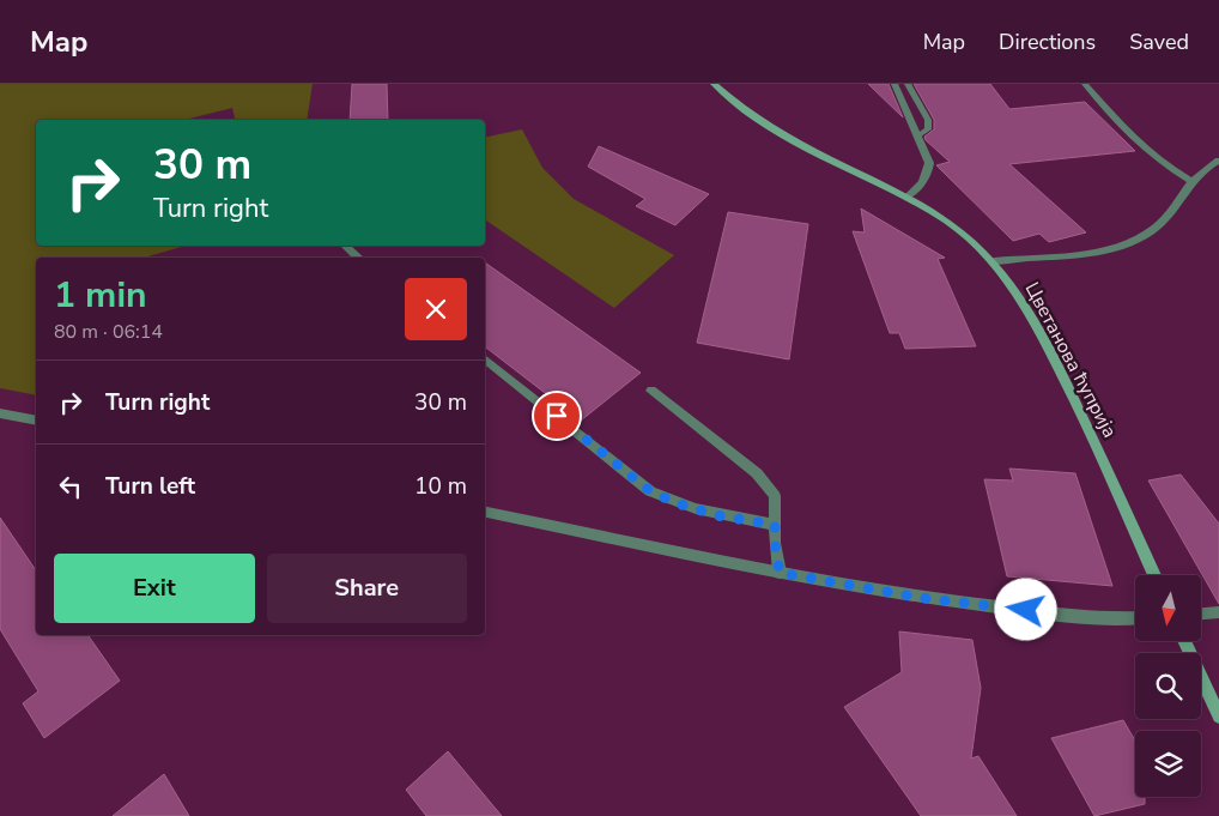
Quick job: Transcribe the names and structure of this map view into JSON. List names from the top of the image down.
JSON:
{
  "streets": {
    "street": ["Цветанова ћуприја"]
  },
  "north": "bottom",
  "page": {
    "header": "Map",
    "nav": ["Map", "Directions", "Saved"],
    "turn": ["30 m", "Turn right"],
    "heading": ["1 min", "80 m · 06:14"],
    "list": [
      {
        "name": "Turn right",
        "value": "30 m"
      },
      {
        "name": "Turn left",
        "value": "10 m"
      }
    ],
    "buttons": ["Exit", "Share"]
  }
}
